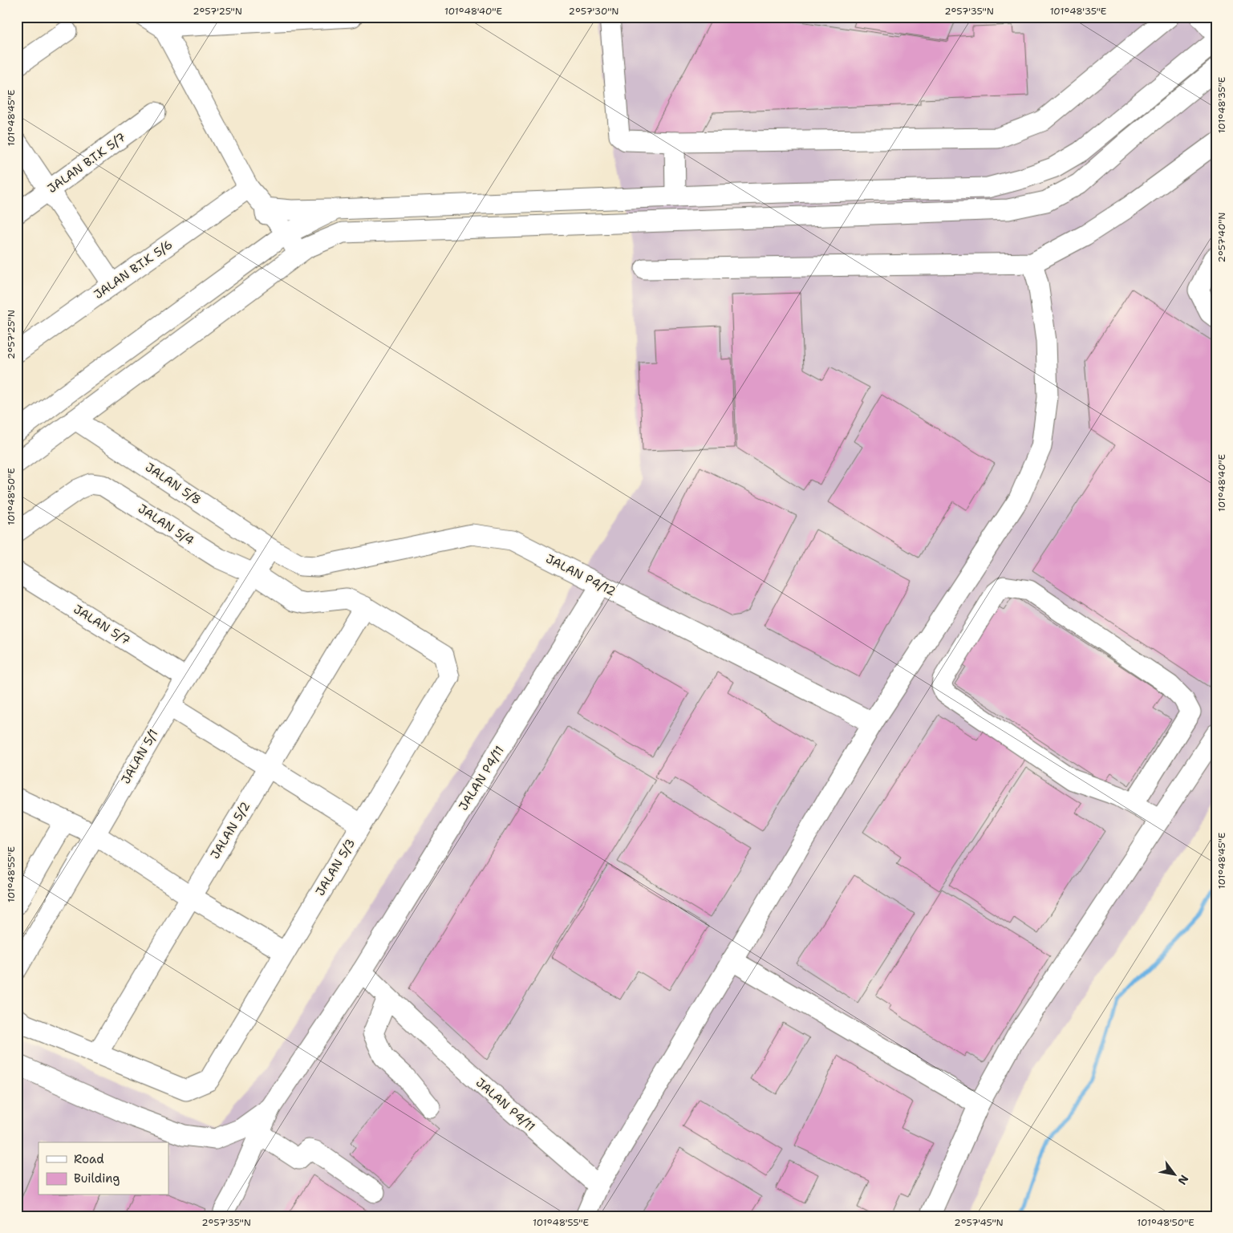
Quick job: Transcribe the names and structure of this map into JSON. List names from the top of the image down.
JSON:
{
  "streets": {
    "street": [
      "JALAN B.T.K 5/7",
      "JALAN B.T.K 5/6",
      "JALAN 5/8",
      "JALAN 5/4",
      "JALAN P4/12",
      "JALAN 5/7",
      "JALAN 5/1",
      "JALAN P4/11",
      "JALAN 5/2",
      "JALAN 5/3"
    ]
  },
  "crossings": [
    ["JALAN 5/8", "JALAN P4/12"],
    ["JALAN 5/8", "JALAN 5/1"],
    ["JALAN 5/4", "JALAN 5/1"],
    ["JALAN 5/4", "JALAN 5/3"],
    ["JALAN P4/12", "JALAN 5/1"],
    ["JALAN P4/12", "JALAN P4/11"],
    ["JALAN 5/7", "JALAN 5/1"],
    ["JALAN 5/1", "JALAN 5/3"],
    ["JALAN 5/2", "JALAN 5/3"]
  ],
  "legend": ["Road", "Building"],
  "north": "bottom right",
  "coordinates": [
    "2°57'25\"N",
    "101°48'40\"E",
    "2°57'30\"N",
    "2°57'35\"N",
    "101°48'35\"E",
    "101°48'45\"E",
    "2°57'40\"N",
    "101°48'50\"E",
    "101°48'55\"E",
    "2°57'45\"N"
  ]
}
